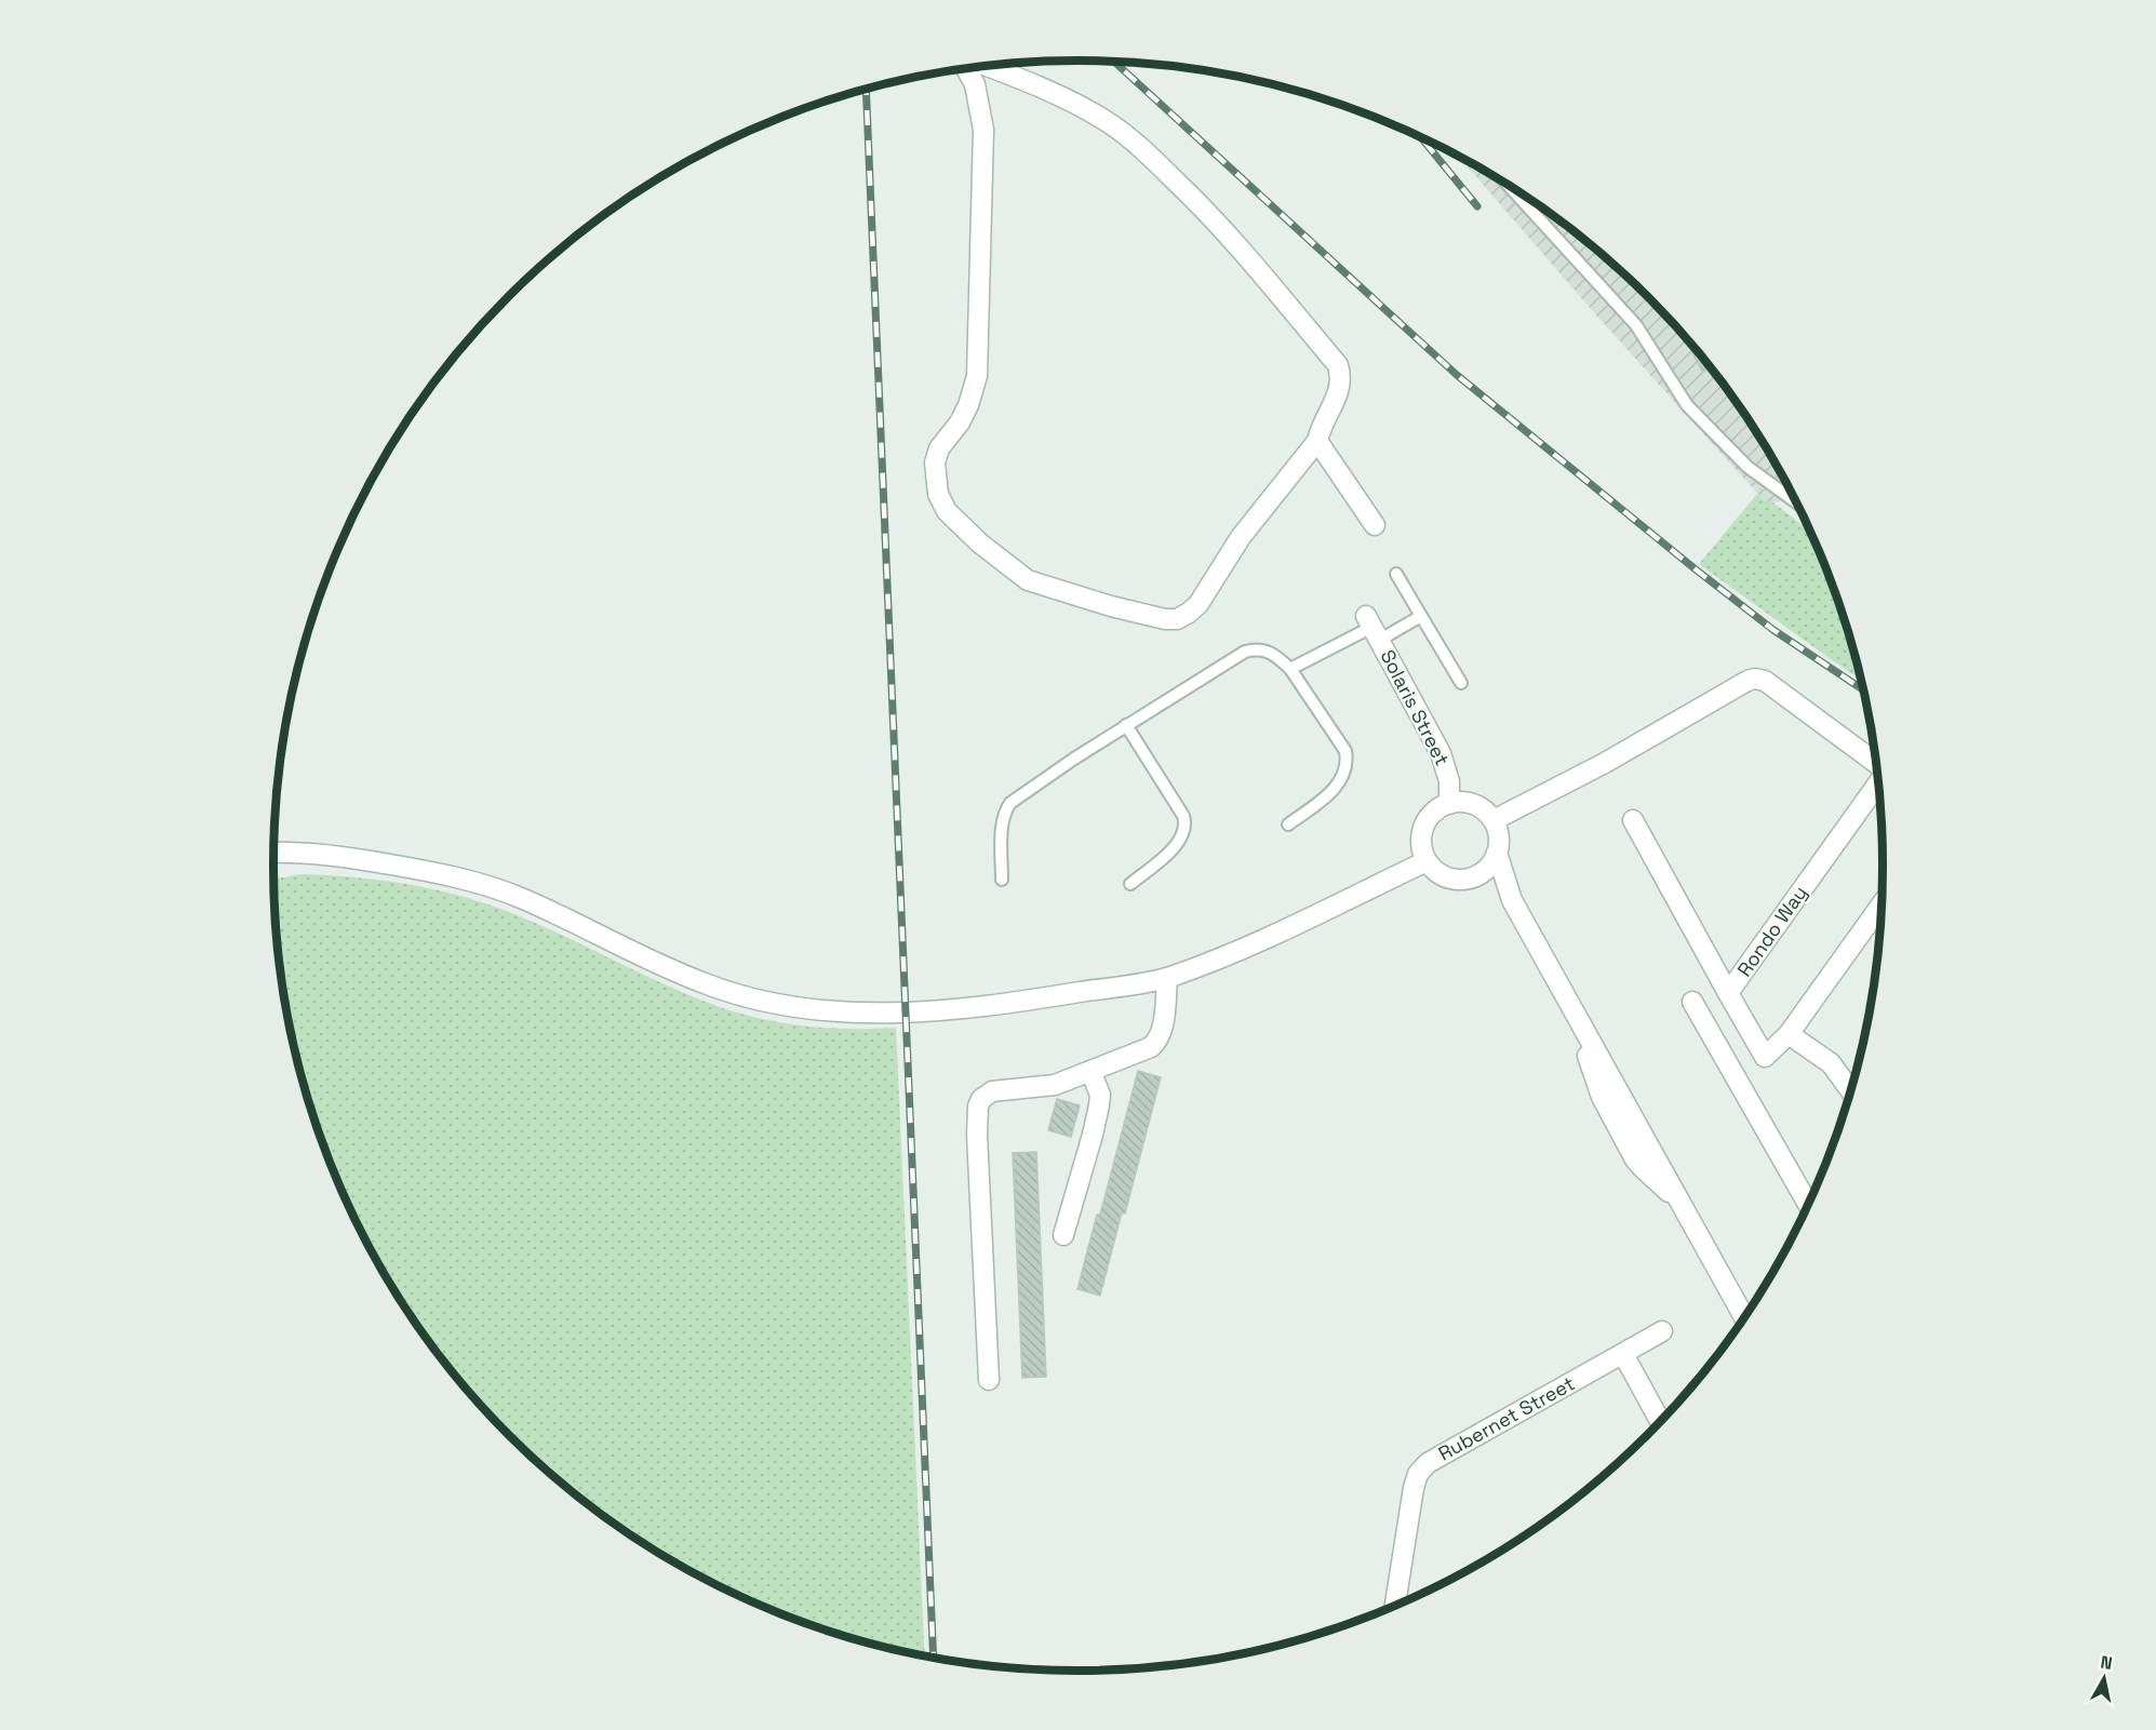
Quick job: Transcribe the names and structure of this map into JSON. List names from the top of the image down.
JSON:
{
  "streets": {
    "street": ["Solaris Street", "Rondo Way", "Rubernet Street"]
  },
  "crossings": [
    ["Solaris Street", "Rondo Way"]
  ],
  "north": "top"
}
